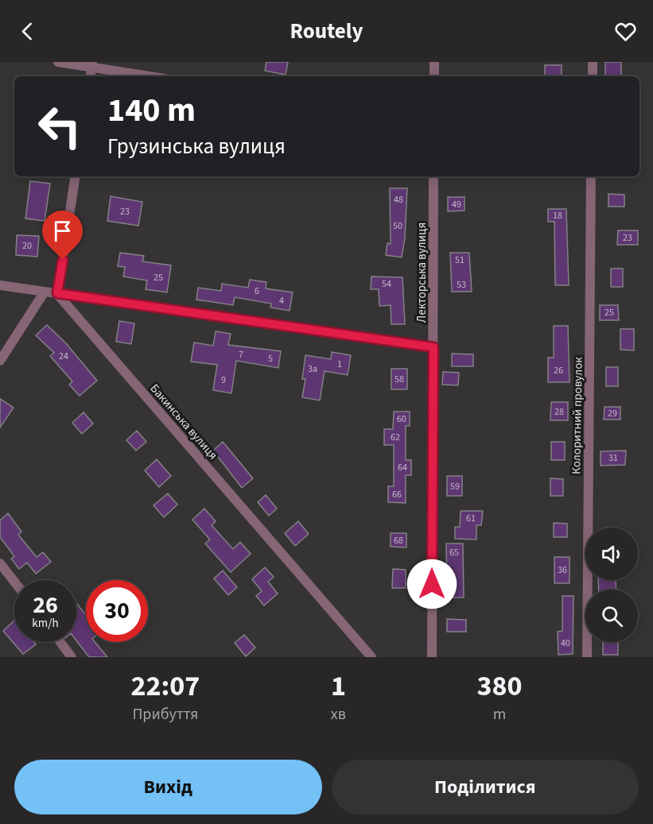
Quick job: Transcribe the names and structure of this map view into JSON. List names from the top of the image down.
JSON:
{
  "streets": {
    "street": ["Лекторська вулиця", "Колоритний провулок", "Бакинська вулиця"]
  },
  "house_numbers": [
    "48",
    "49",
    "23",
    "18",
    "50",
    "23",
    "20",
    "51",
    "25",
    "54",
    "53",
    "6",
    "4",
    "25",
    "7",
    "24",
    "5",
    "1",
    "3а",
    "26",
    "58",
    "9",
    "28",
    "29",
    "60",
    "62",
    "31",
    "64",
    "59",
    "66",
    "61",
    "68",
    "65",
    "36",
    "40"
  ],
  "page": {
    "header": "Routely",
    "turn": ["140 m", "Грузинська вулиця"],
    "speed": "26 km/h",
    "limit": "30",
    "eta": [
      "22:07",
      "Прибуття",
      "1",
      "хв",
      "380",
      "m"
    ],
    "buttons": ["Вихід", "Поділитися"]
  }
}
